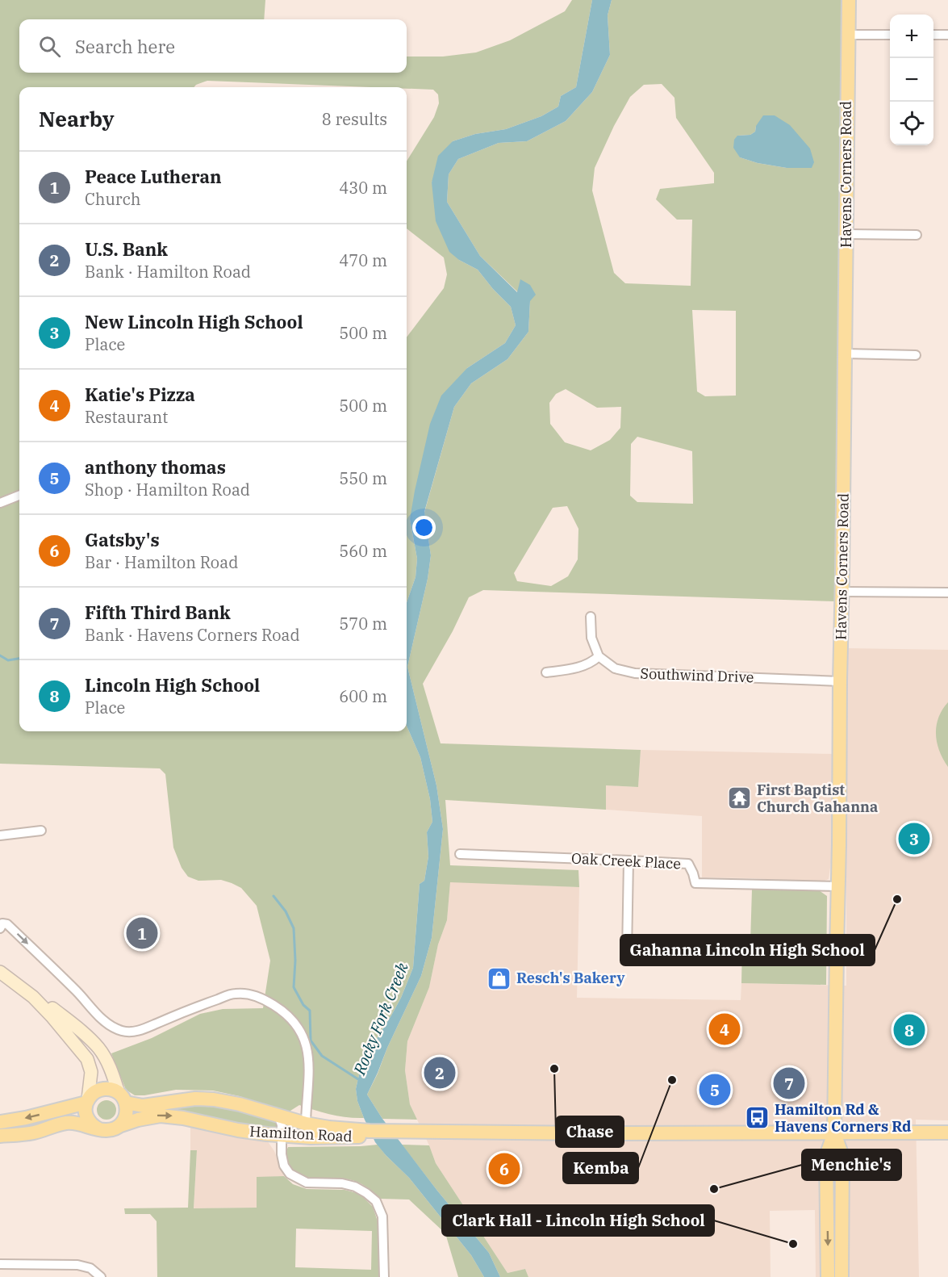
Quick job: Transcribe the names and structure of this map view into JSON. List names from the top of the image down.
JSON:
{
  "streets": {
    "main road": ["Havens Corners Road", "Hamilton Road"],
    "street": ["Southwind Drive", "Oak Creek Place"]
  },
  "crossings": [
    ["Havens Corners Road", "Southwind Drive"],
    ["Havens Corners Road", "Oak Creek Place"],
    ["Havens Corners Road", "Hamilton Road"]
  ],
  "water": ["Rocky Fork Creek"],
  "places": {
    "temple": ["First Baptist Church Gahanna"],
    "other": [
      "Gahanna Lincoln High School",
      "Chase",
      "Kemba",
      "Menchie's",
      "Clark Hall - Lincoln High School"
    ],
    "shop": ["Resch's Bakery"],
    "bus stop": ["Hamilton Rd & Havens Corners Rd"]
  },
  "page": {
    "map_buttons": ["+", "−"],
    "search": "Search here",
    "heading": ["Nearby", "8 results"],
    "list": [
      {
        "mark": "1",
        "name": "Peace Lutheran",
        "note": "Church",
        "value": "430 m"
      },
      {
        "mark": "2",
        "name": "U.S. Bank",
        "note": "Bank · Hamilton Road",
        "value": "470 m"
      },
      {
        "mark": "3",
        "name": "New Lincoln High School",
        "note": "Place",
        "value": "500 m"
      },
      {
        "mark": "4",
        "name": "Katie's Pizza",
        "note": "Restaurant",
        "value": "500 m"
      },
      {
        "mark": "5",
        "name": "anthony thomas",
        "note": "Shop · Hamilton Road",
        "value": "550 m"
      },
      {
        "mark": "6",
        "name": "Gatsby's",
        "note": "Bar · Hamilton Road",
        "value": "560 m"
      },
      {
        "mark": "7",
        "name": "Fifth Third Bank",
        "note": "Bank · Havens Corners Road",
        "value": "570 m"
      },
      {
        "mark": "8",
        "name": "Lincoln High School",
        "note": "Place",
        "value": "600 m"
      }
    ],
    "pins": [
      "3",
      "1",
      "4",
      "8",
      "2",
      "7",
      "5",
      "6"
    ]
  }
}
